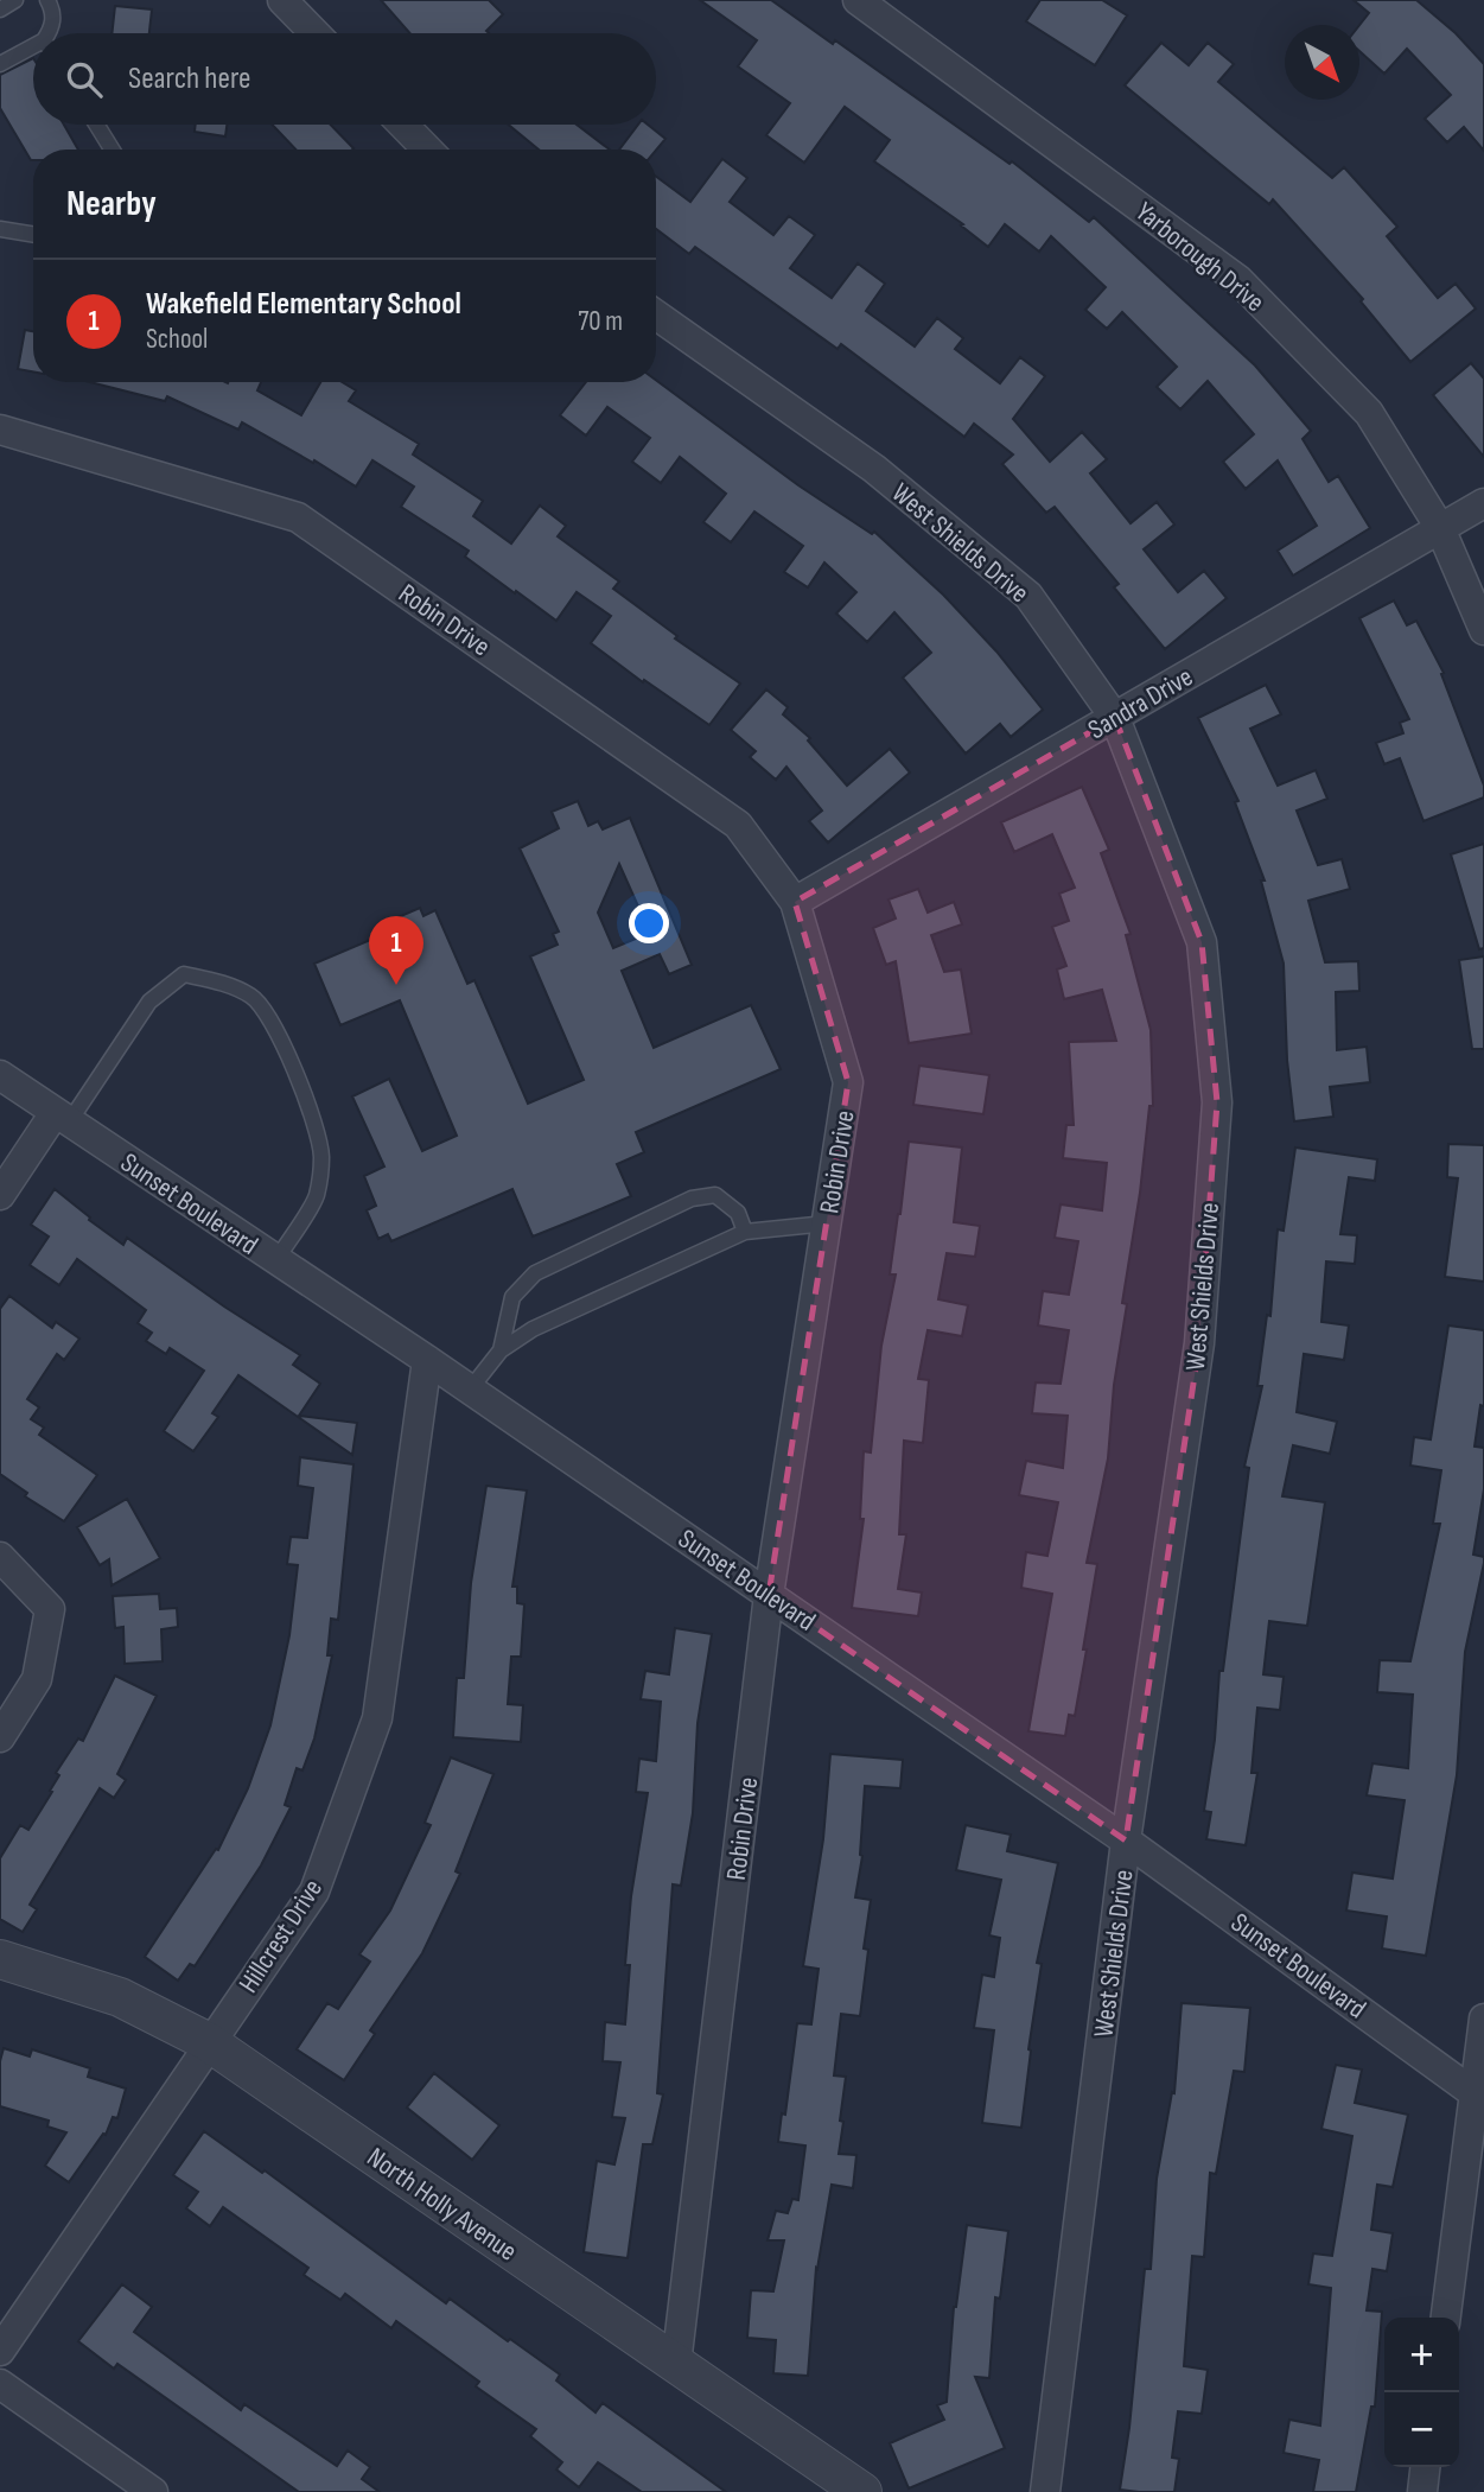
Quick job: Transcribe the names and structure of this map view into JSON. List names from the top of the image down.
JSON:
{
  "streets": {
    "street": [
      "Yarborough Drive",
      "West Shields Drive",
      "Robin Drive",
      "Sandra Drive",
      "Sunset Boulevard",
      "Hillcrest Drive",
      "North Holly Avenue"
    ]
  },
  "crossings": [
    ["Yarborough Drive", "Sandra Drive"],
    ["West Shields Drive", "Sandra Drive"],
    ["West Shields Drive", "Sunset Boulevard"],
    ["Robin Drive", "Sandra Drive"],
    ["Robin Drive", "Sunset Boulevard"],
    ["Robin Drive", "North Holly Avenue"],
    ["Sunset Boulevard", "Hillcrest Drive"],
    ["Hillcrest Drive", "North Holly Avenue"]
  ],
  "north": "bottom right",
  "page": {
    "search": "Search here",
    "heading": "Nearby",
    "list": [
      {
        "mark": "1",
        "name": "Wakefield Elementary School",
        "note": "School",
        "value": "70 m"
      }
    ],
    "pins": "1",
    "map_buttons": ["+", "−"]
  }
}
